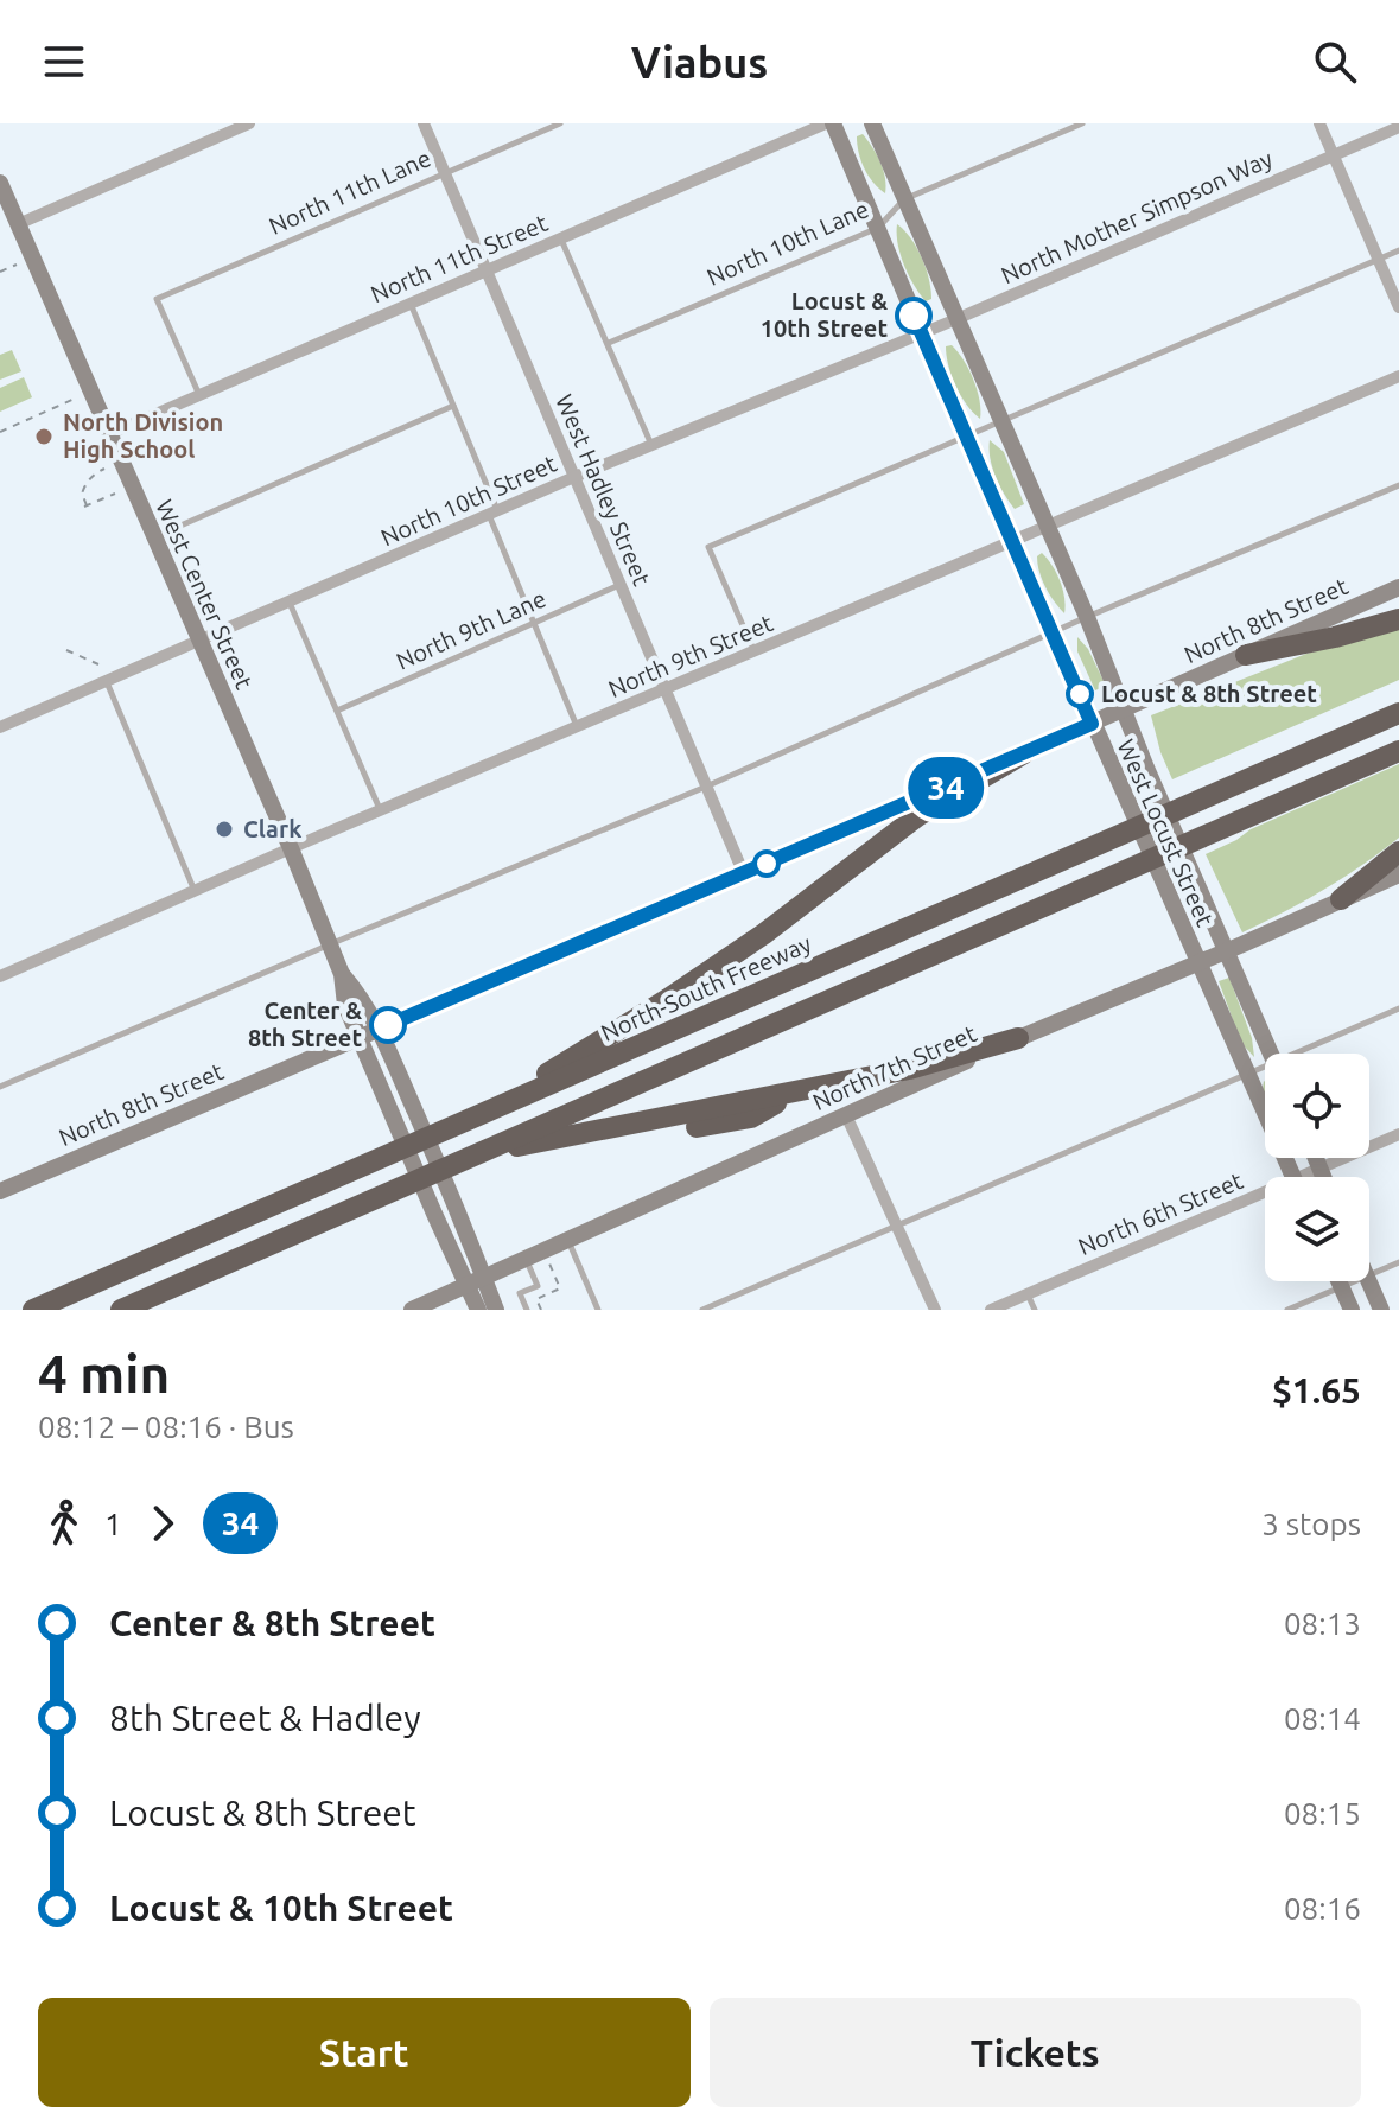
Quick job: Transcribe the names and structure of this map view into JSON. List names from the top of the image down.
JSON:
{
  "streets": {
    "highway": ["North-South Freeway"],
    "street": [
      "North Mother Simpson Way",
      "North 11th Street",
      "West Hadley Street",
      "North 10th Street",
      "West Center Street",
      "North 8th Street",
      "North 9th Street",
      "West Locust Street",
      "North 7th Street",
      "North 6th Street"
    ],
    "lane": ["North 11th Lane", "North 10th Lane", "North 9th Lane"]
  },
  "crossings": [
    ["North 11th Lane", "North 11th Street"],
    ["North 11th Lane", "West Hadley Street"],
    ["North Mother Simpson Way", "North 10th Street"],
    ["North Mother Simpson Way", "West Locust Street"],
    ["North 10th Lane", "West Locust Street"],
    ["North 11th Street", "West Hadley Street"],
    ["North 11th Street", "West Center Street"],
    ["North 11th Street", "West Locust Street"],
    ["West Hadley Street", "North 10th Street"],
    ["West Hadley Street", "North 8th Street"],
    ["West Hadley Street", "North 9th Lane"],
    ["West Hadley Street", "North 9th Street"],
    ["North 10th Street", "West Center Street"],
    ["North 10th Street", "West Locust Street"],
    ["West Center Street", "North 8th Street"],
    ["West Center Street", "North 9th Street"],
    ["West Center Street", "North 7th Street"],
    ["North 8th Street", "West Locust Street"],
    ["North 9th Street", "West Locust Street"],
    ["West Locust Street", "North 7th Street"]
  ],
  "places": [
    "Locust & 10th Street",
    "North Division High School",
    "Locust & 8th Street",
    "Clark",
    "Center & 8th Street"
  ],
  "lines": ["bus line 34"],
  "page": {
    "header": "Viabus",
    "on_map": "34",
    "heading": ["4 min", "08:12 – 08:16 · Bus", "$1.65"],
    "legs": ["1", "34", "3 stops"],
    "list": [
      {
        "name": "Center & 8th Street",
        "value": "08:13"
      },
      {
        "name": "8th Street & Hadley",
        "value": "08:14"
      },
      {
        "name": "Locust & 8th Street",
        "value": "08:15"
      },
      {
        "name": "Locust & 10th Street",
        "value": "08:16"
      }
    ],
    "buttons": ["Start", "Tickets"]
  }
}
